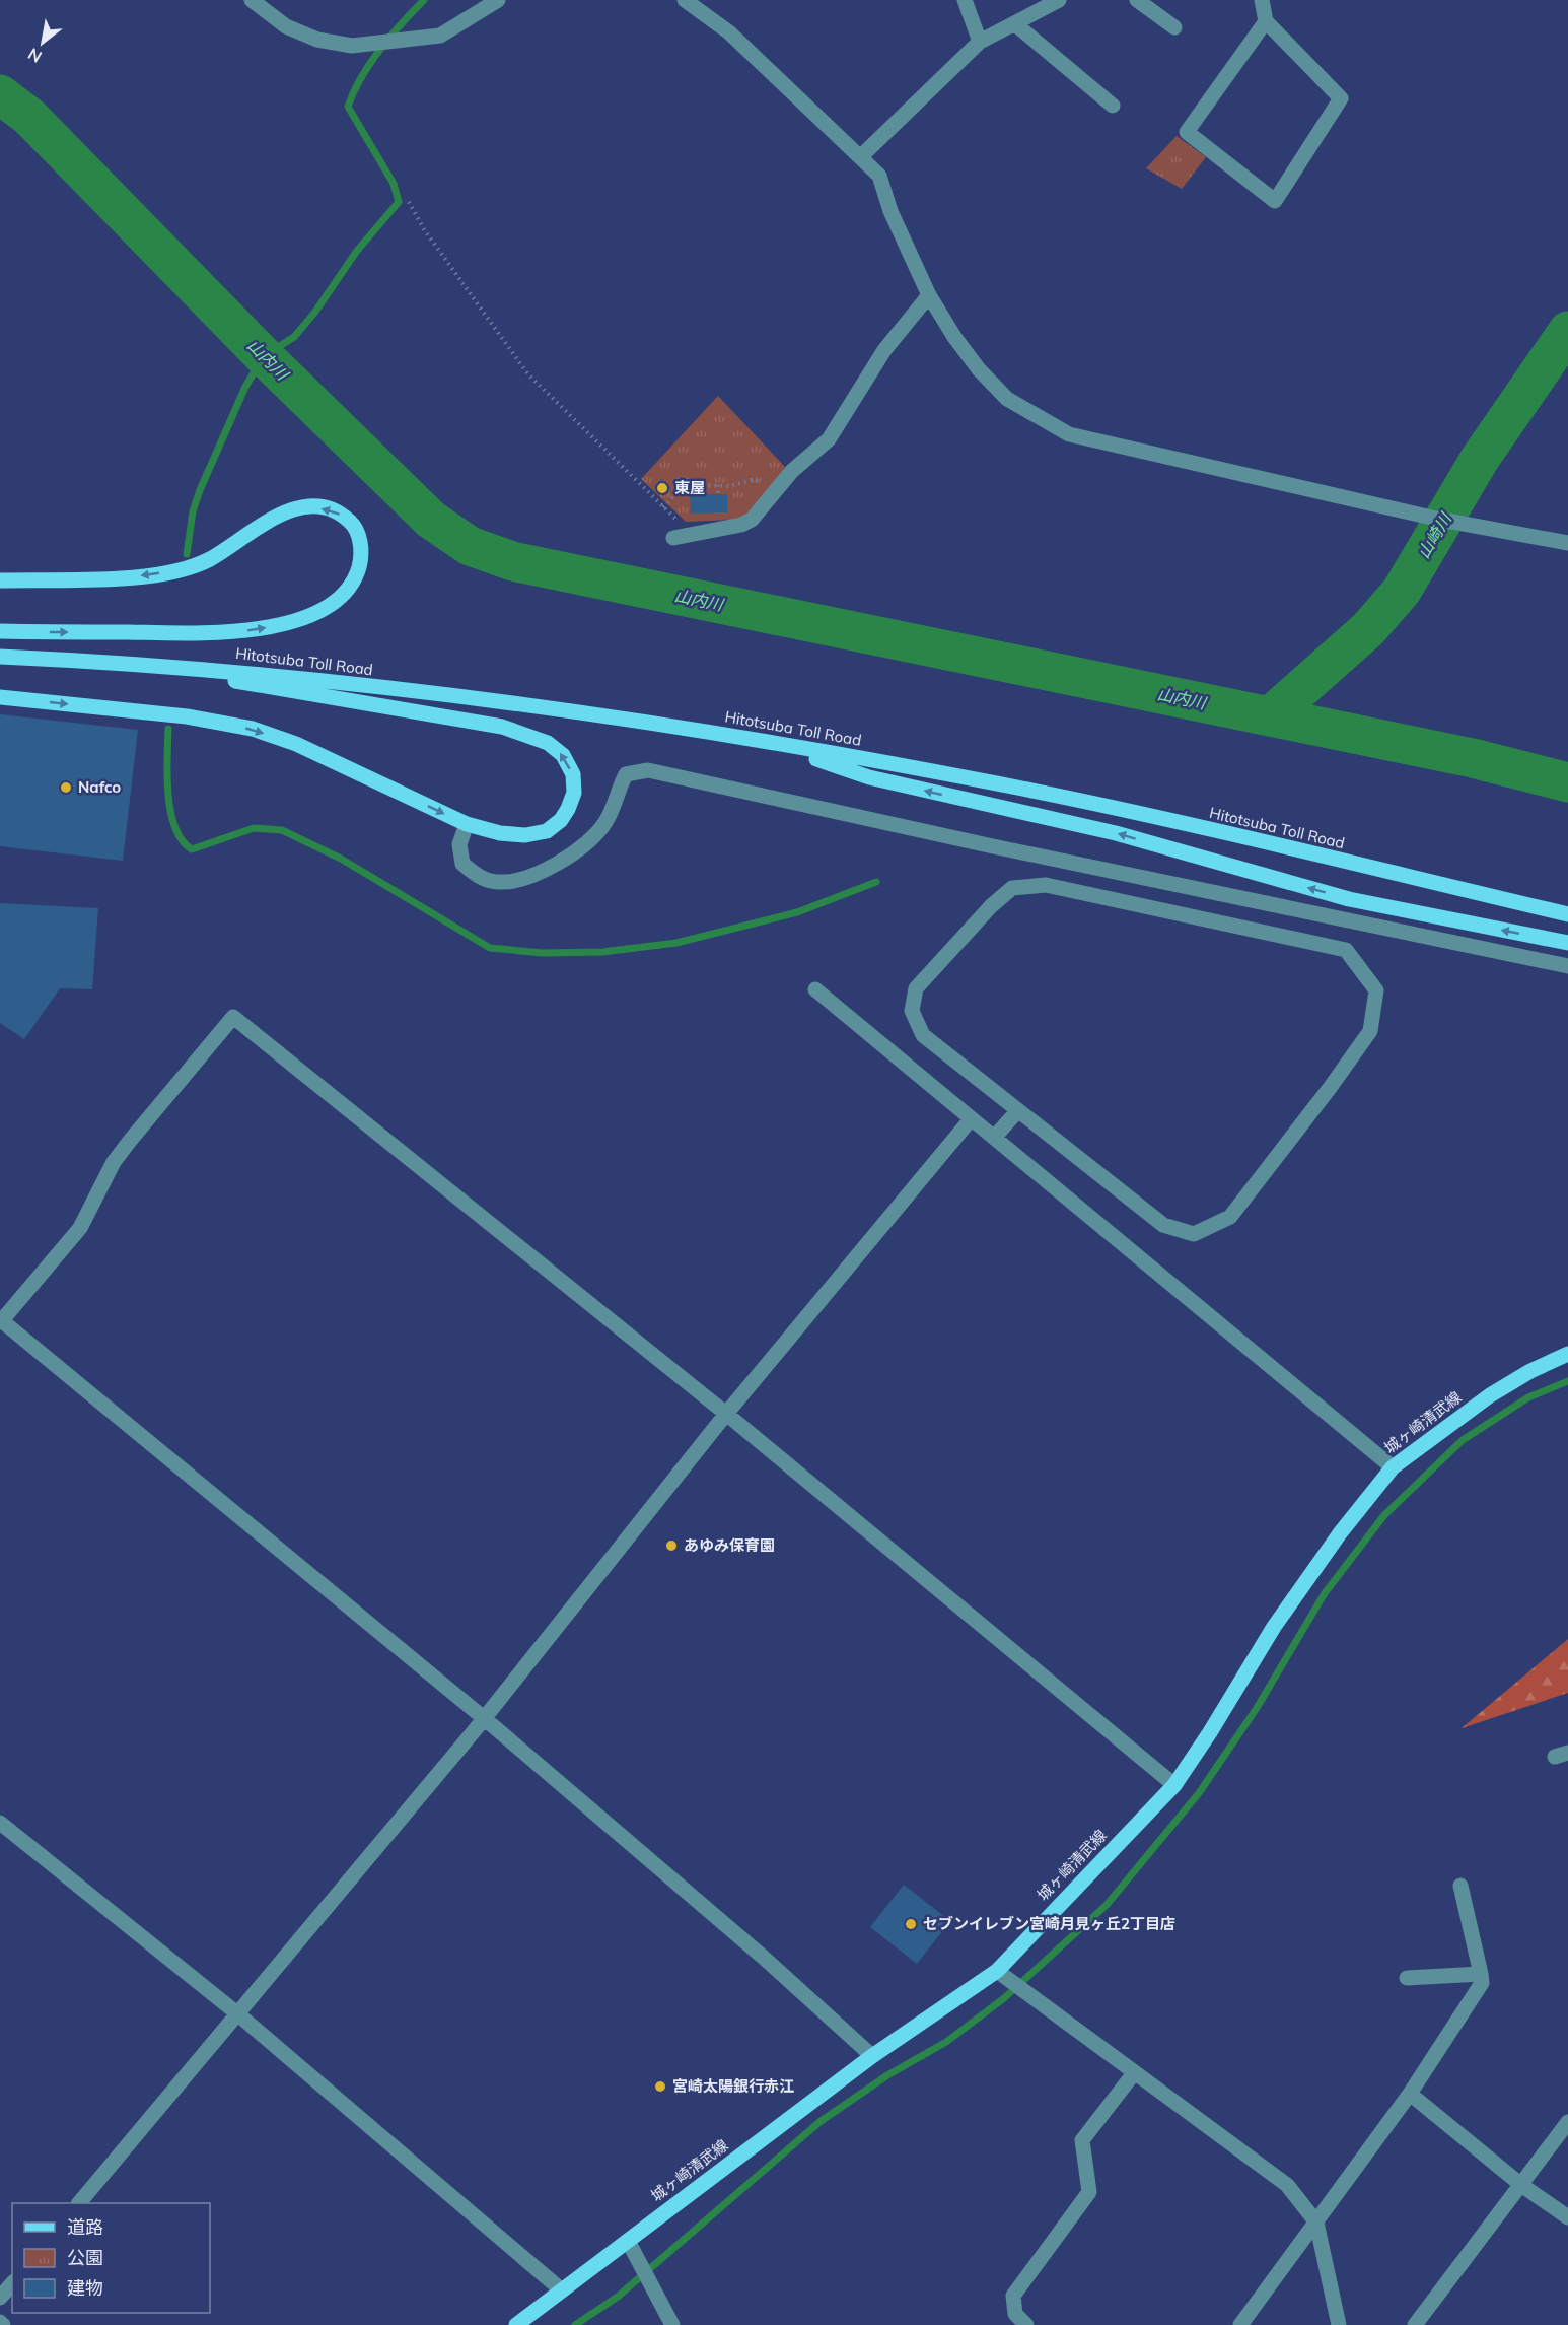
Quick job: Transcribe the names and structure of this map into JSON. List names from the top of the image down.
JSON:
{
  "streets": {
    "main road": ["Hitotsuba Toll Road", "城ヶ崎清武線"]
  },
  "water": ["山内川", "山崎川"],
  "places": [
    "東屋",
    "Nafco",
    "あゆみ保育園",
    "セブンイレブン宮崎月見ヶ丘2丁目店",
    "宮崎太陽銀行赤江"
  ],
  "legend": ["道路", "公園", "建物"],
  "north": "bottom left"
}
